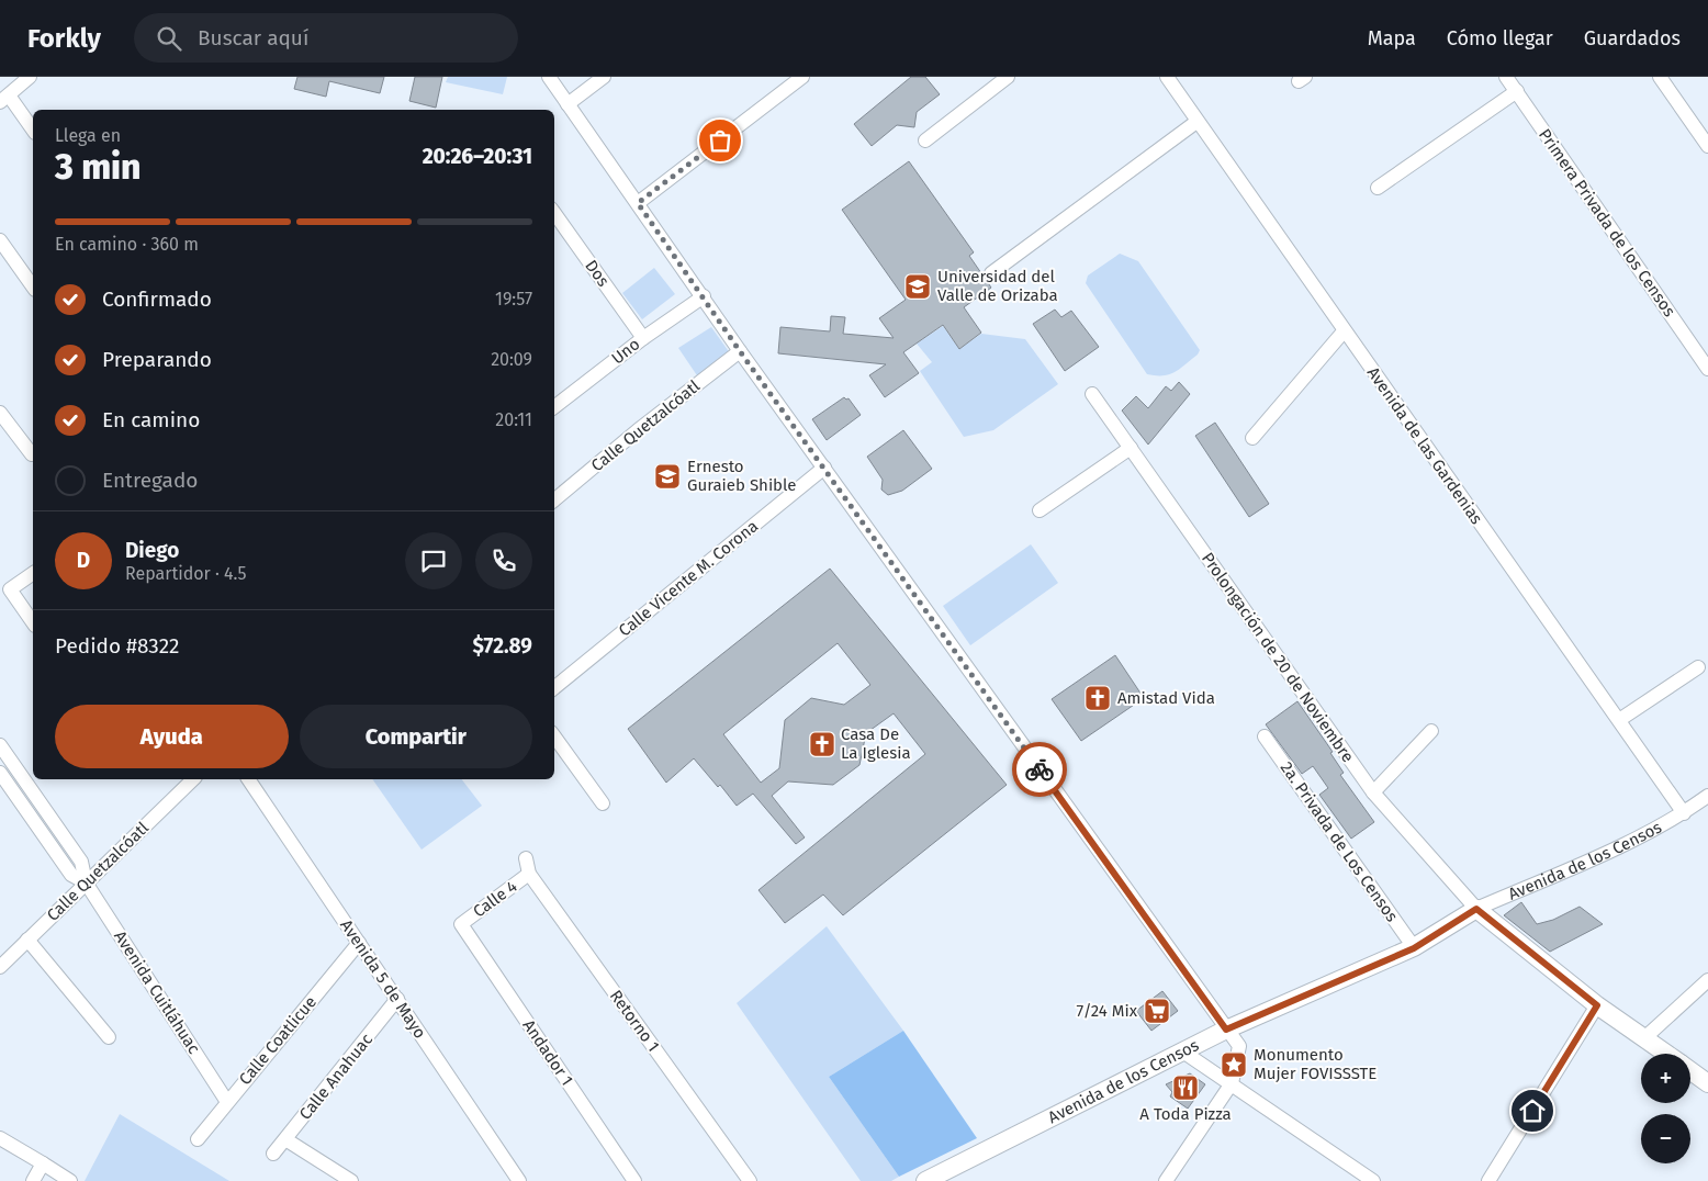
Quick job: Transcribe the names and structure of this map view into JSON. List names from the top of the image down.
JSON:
{
  "streets": {
    "street": [
      "Primera Privada de los Censos",
      "Dos",
      "Uno",
      "Calle Quetzalcóatl",
      "Avenida de las Gardenias",
      "Calle Vicente M. Corona",
      "Prolongación de 20 de Noviembre",
      "2a. Privada de Los Censos",
      "Avenida de los Censos",
      "Calle 4",
      "Avenida 5 de Mayo",
      "Avenida Cuitláhuac",
      "Retorno 1",
      "Calle Coatlicue",
      "Andador 1",
      "Calle Anahuac"
    ]
  },
  "crossings": [
    ["Dos", "Uno"],
    ["Calle Quetzalcóatl", "Avenida Cuitláhuac"],
    ["Avenida de las Gardenias", "Avenida de los Censos"],
    ["Prolongación de 20 de Noviembre", "Avenida de los Censos"],
    ["2a. Privada de Los Censos", "Avenida de los Censos"],
    ["Calle 4", "Retorno 1"],
    ["Calle 4", "Andador 1"],
    ["Avenida 5 de Mayo", "Calle Coatlicue"],
    ["Avenida 5 de Mayo", "Calle Anahuac"],
    ["Avenida Cuitláhuac", "Calle Coatlicue"]
  ],
  "places": {
    "school or university": ["Universidad del Valle de Orizaba", "Ernesto Guraieb Shible"],
    "church": ["Amistad Vida", "Casa De La Iglesia"],
    "supermarket": ["7/24 Mix"],
    "place": ["Monumento Mujer FOVISSSTE"],
    "restaurant": ["A Toda Pizza"]
  },
  "page": {
    "header": "Forkly",
    "search": "Buscar aquí",
    "nav": ["Mapa", "Cómo llegar", "Guardados"],
    "heading": ["3 min", "Llega en", "20:26–20:31"],
    "panel": [
      "Diego",
      "Repartidor · 4.5",
      "Pedido #8322",
      "$72.89"
    ],
    "bar": "En camino · 360 m",
    "list": [
      ["Confirmado", "19:57"],
      ["Preparando", "20:09"],
      ["En camino", "20:11"],
      "Entregado"
    ],
    "round": "D",
    "buttons": ["Ayuda", "Compartir"],
    "map_buttons": ["+", "−"]
  }
}
